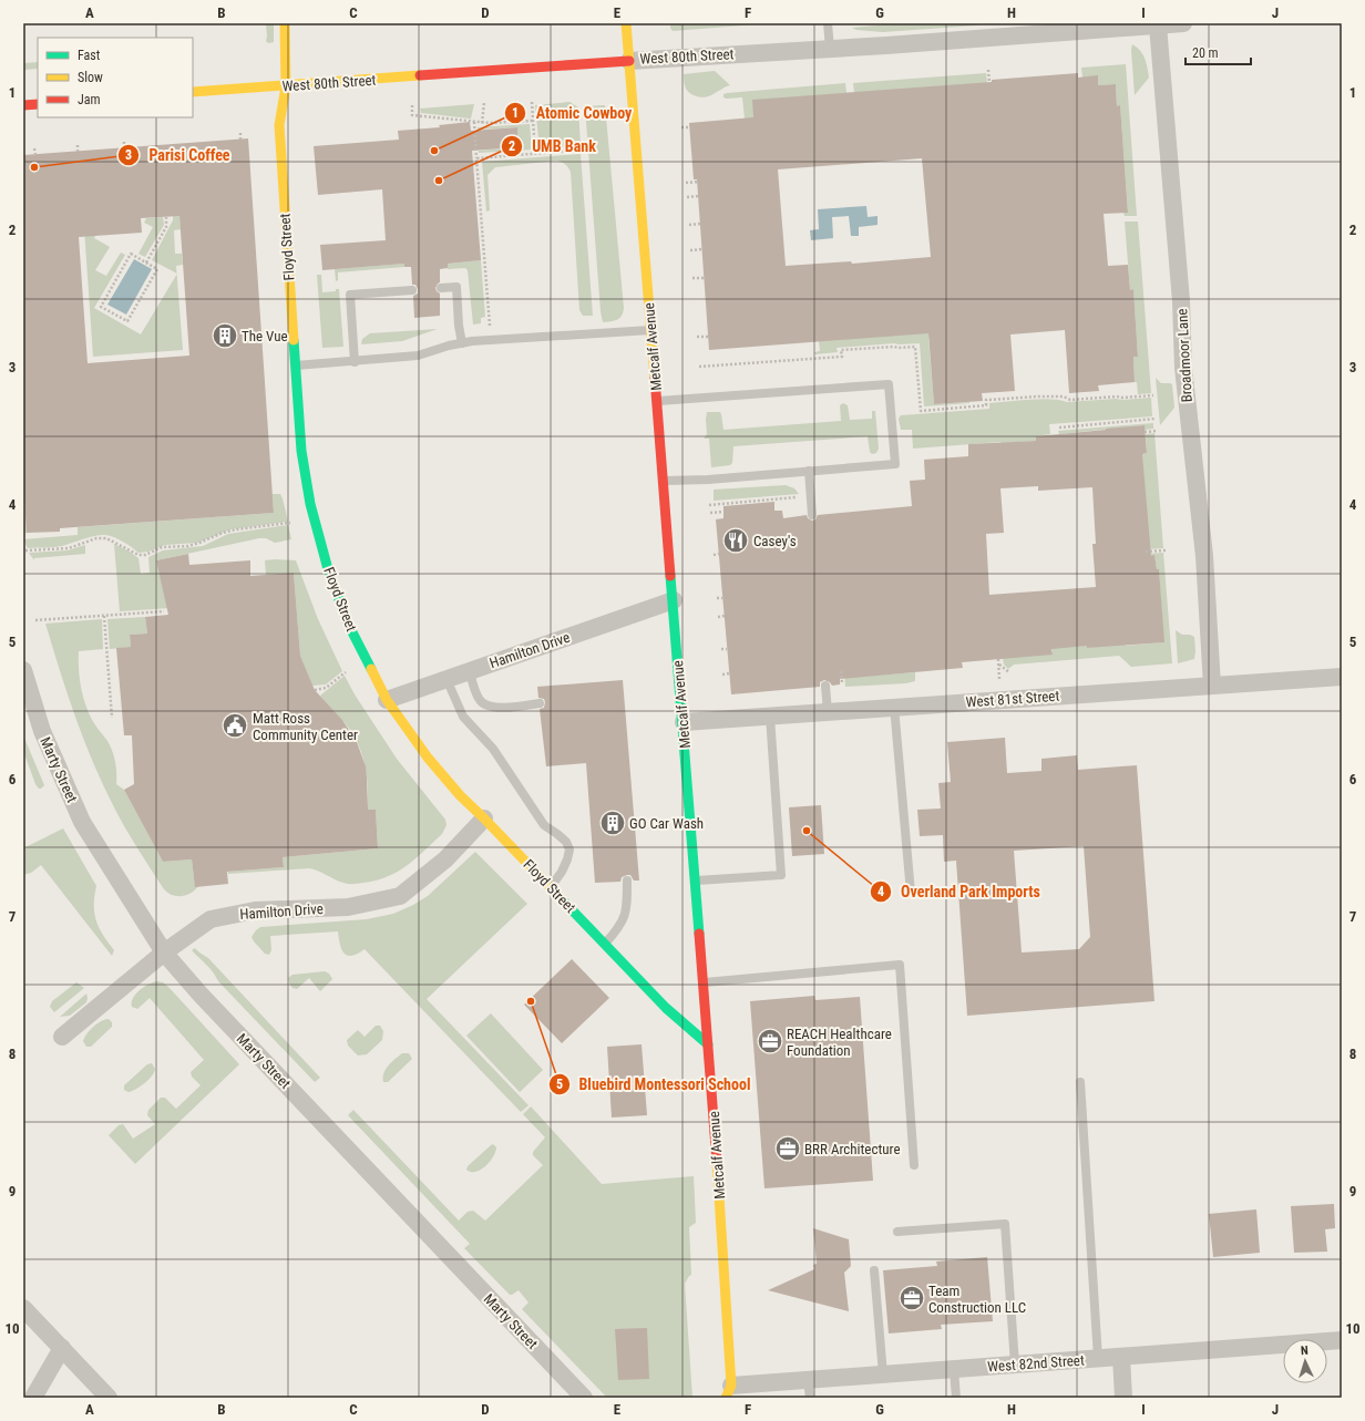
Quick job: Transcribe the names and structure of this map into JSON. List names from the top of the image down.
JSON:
{
  "streets": {
    "street": [
      "West 80th Street",
      "Floyd Street",
      "Metcalf Avenue",
      "Broadmoor Lane",
      "Hamilton Drive",
      "West 81st Street",
      "Marty Street",
      "West 82nd Street"
    ]
  },
  "crossings": [
    ["West 80th Street", "Floyd Street"],
    ["West 80th Street", "Metcalf Avenue"],
    ["West 80th Street", "Broadmoor Lane"],
    ["Floyd Street", "Metcalf Avenue"],
    ["Floyd Street", "Hamilton Drive"],
    ["Metcalf Avenue", "Hamilton Drive"],
    ["Metcalf Avenue", "West 81st Street"],
    ["Metcalf Avenue", "West 82nd Street"],
    ["Broadmoor Lane", "West 81st Street"],
    ["Hamilton Drive", "Marty Street"]
  ],
  "places": {
    "other": [
      "Atomic Cowboy",
      "Parisi Coffee",
      "UMB Bank",
      "Overland Park Imports",
      "Bluebird Montessori School"
    ],
    "building": ["The Vue", "GO Car Wash"],
    "restaurant": ["Casey's"],
    "public building": ["Matt Ross Community Center"],
    "office": ["REACH Healthcare Foundation", "BRR Architecture", "Team Construction LLC"]
  },
  "legend": ["Fast", "Slow", "Jam"],
  "scale_bar": "20 m",
  "north": "top",
  "grid": {
    "columns": [
      "A",
      "B",
      "C",
      "D",
      "E",
      "F",
      "G",
      "H",
      "I",
      "J"
    ],
    "rows": [
      "1",
      "2",
      "3",
      "4",
      "5",
      "6",
      "7",
      "8",
      "9",
      "10"
    ]
  }
}
